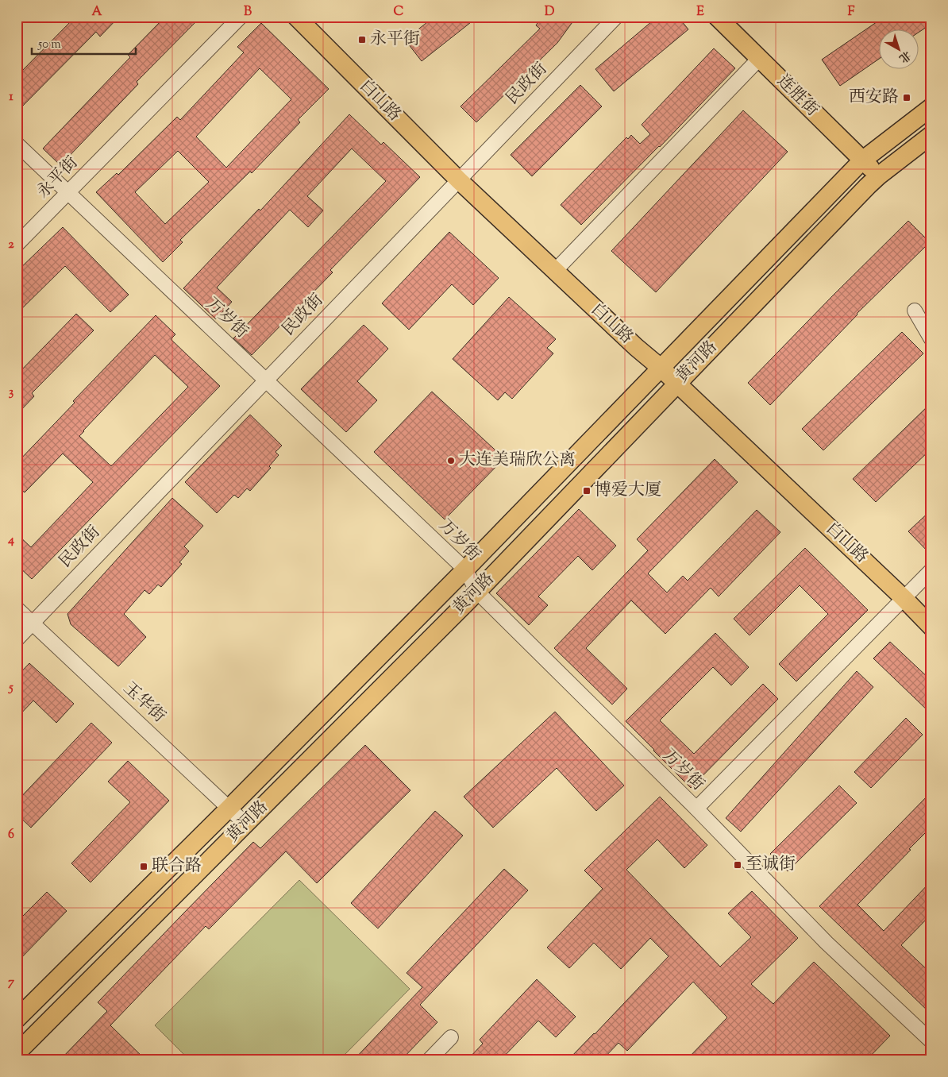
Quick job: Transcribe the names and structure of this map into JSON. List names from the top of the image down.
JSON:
{
  "streets": {
    "main road": ["连胜街", "白山路", "黄河路"],
    "street": [
      "民政街",
      "永平街",
      "万岁街",
      "玉华街"
    ]
  },
  "crossings": [
    ["民政街", "白山路"],
    ["民政街", "万岁街"],
    ["民政街", "玉华街"],
    ["连胜街", "黄河路"],
    ["白山路", "黄河路"],
    ["永平街", "万岁街"],
    ["万岁街", "黄河路"],
    ["黄河路", "玉华街"]
  ],
  "places": {
    "transit": [
      "永平街",
      "西安路",
      "博爱大厦",
      "至诚街",
      "联合路"
    ],
    "other": ["大连美瑞欣公离"]
  },
  "scale_bar": "50 m",
  "north": "bottom right",
  "grid": {
    "columns": [
      "A",
      "B",
      "C",
      "D",
      "E",
      "F"
    ],
    "rows": [
      "1",
      "2",
      "3",
      "4",
      "5",
      "6",
      "7"
    ]
  }
}
